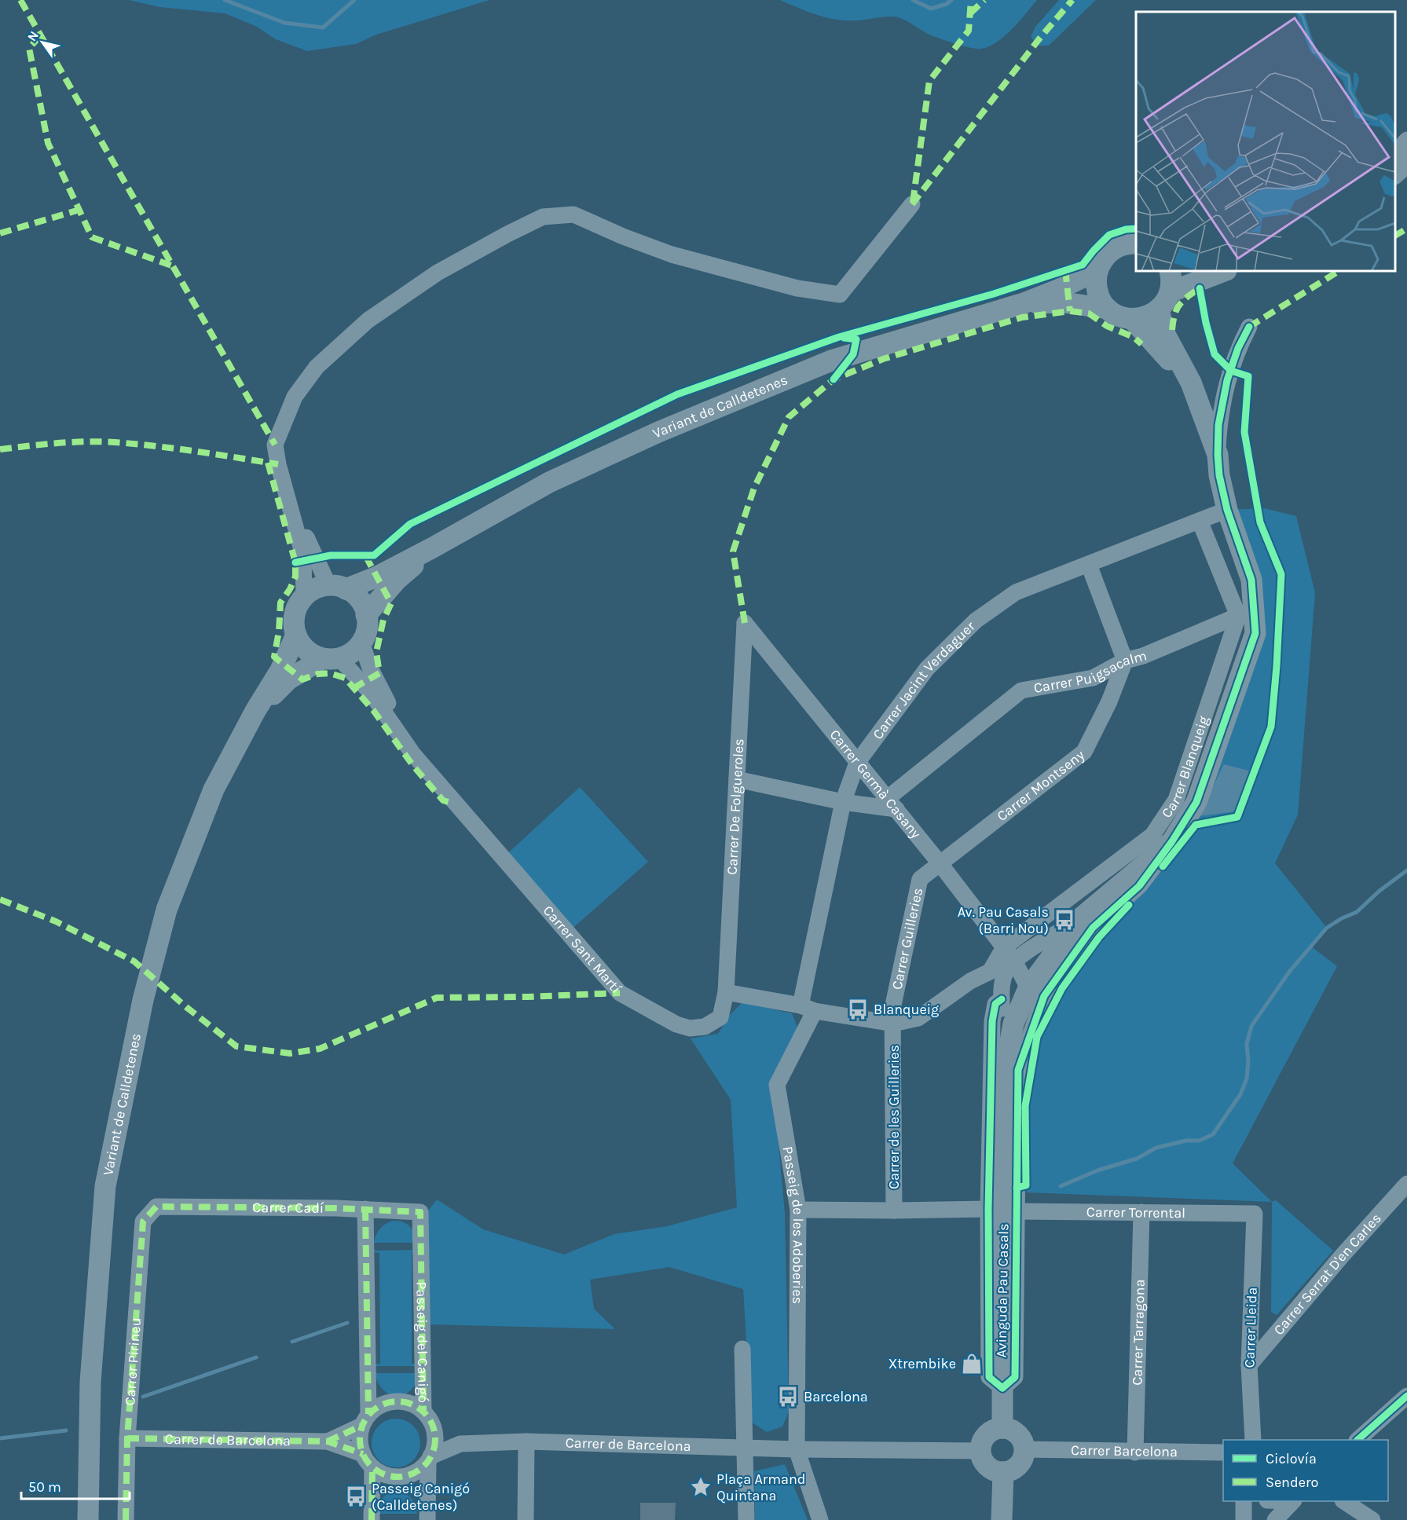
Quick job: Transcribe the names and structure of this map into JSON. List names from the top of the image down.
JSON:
{
  "streets": {
    "street": [
      "Variant de Calldetenes",
      "Carrer Puigsacalm",
      "Carrer Jacint Verdaguer",
      "Carrer Blanqueig",
      "Carrer Germà Casany",
      "Carrer Montseny",
      "Carrer De Folgueroles",
      "Carrer Guilleries",
      "Carrer Sant Martí",
      "Carrer de les Guilleries",
      "Carrer Cadí",
      "Carrer Torrental",
      "Passeig de les Adoberies",
      "Carrer Serrat D'en Carles",
      "Avinguda Pau Casals",
      "Carrer Lleida",
      "Carrer Tarragona",
      "Passeig del Canigó",
      "Carrer Pirineu",
      "Carrer de Barcelona",
      "Carrer Barcelona"
    ]
  },
  "crossings": [
    ["Variant de Calldetenes", "Carrer Jacint Verdaguer"],
    ["Variant de Calldetenes", "Carrer Sant Martí"],
    ["Variant de Calldetenes", "Avinguda Pau Casals"],
    ["Carrer Puigsacalm", "Carrer Blanqueig"],
    ["Carrer Puigsacalm", "Carrer Germà Casany"],
    ["Carrer Puigsacalm", "Carrer Montseny"],
    ["Carrer Jacint Verdaguer", "Carrer Germà Casany"],
    ["Carrer Jacint Verdaguer", "Passeig de les Adoberies"],
    ["Carrer Blanqueig", "Carrer Germà Casany"],
    ["Carrer Blanqueig", "Avinguda Pau Casals"],
    ["Carrer Germà Casany", "Carrer Montseny"],
    ["Carrer Germà Casany", "Carrer De Folgueroles"],
    ["Carrer Germà Casany", "Carrer Guilleries"],
    ["Carrer Germà Casany", "Avinguda Pau Casals"],
    ["Carrer Montseny", "Carrer Guilleries"],
    ["Carrer De Folgueroles", "Carrer Sant Martí"],
    ["Carrer Guilleries", "Carrer de les Guilleries"],
    ["Carrer Cadí", "Passeig del Canigó"],
    ["Carrer Cadí", "Carrer Pirineu"],
    ["Carrer Torrental", "Avinguda Pau Casals"],
    ["Carrer Torrental", "Carrer Lleida"],
    ["Carrer Torrental", "Carrer Tarragona"],
    ["Passeig de les Adoberies", "Carrer de Barcelona"],
    ["Carrer Serrat D'en Carles", "Carrer Lleida"],
    ["Avinguda Pau Casals", "Carrer Barcelona"],
    ["Carrer Tarragona", "Carrer Barcelona"],
    ["Passeig del Canigó", "Carrer de Barcelona"],
    ["Carrer Pirineu", "Carrer de Barcelona"]
  ],
  "places": {
    "bus stop": [
      "Av. Pau Casals (Barri Nou)",
      "Blanqueig",
      "Barcelona",
      "Passeig Canigó (Calldetenes)"
    ],
    "shop": ["Xtrembike"],
    "place": ["Plaça Armand Quintana"]
  },
  "legend": ["Ciclovía", "Sendero"],
  "scale_bar": "50 m",
  "north": "top left"
}
